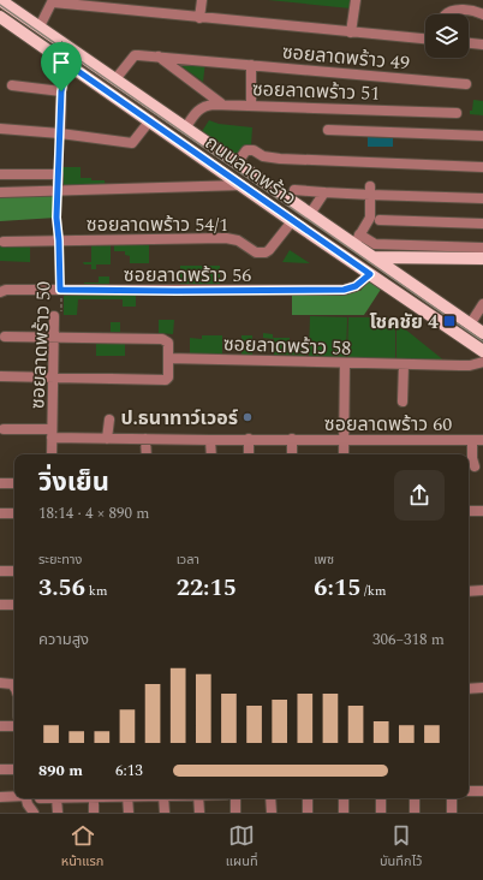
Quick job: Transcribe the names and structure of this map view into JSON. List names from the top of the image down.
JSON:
{
  "streets": {
    "main road": ["ถนนลาดพร้าว"],
    "street": [
      "ซอยลาดพร้าว 49",
      "ซอยลาดพร้าว 51",
      "ซอยลาดพร้าว 54/1",
      "ซอยลาดพร้าว 56",
      "ซอยลาดพร้าว 50",
      "ซอยลาดพร้าว 58",
      "ซอยลาดพร้าว 60"
    ]
  },
  "crossings": [
    ["ซอยลาดพร้าว 49", "ถนนลาดพร้าว"],
    ["ซอยลาดพร้าว 51", "ถนนลาดพร้าว"],
    ["ถนนลาดพร้าว", "ซอยลาดพร้าว 54/1"],
    ["ถนนลาดพร้าว", "ซอยลาดพร้าว 56"],
    ["ซอยลาดพร้าว 54/1", "ซอยลาดพร้าว 50"],
    ["ซอยลาดพร้าว 56", "ซอยลาดพร้าว 50"],
    ["ซอยลาดพร้าว 50", "ซอยลาดพร้าว 60"]
  ],
  "places": {
    "transit": ["โชคชัย 4"],
    "other": ["ป.ธนาทาว์เวอร์"]
  },
  "page": {
    "heading": ["วิ่งเย็น", "18:14 · 4 × 890 m"],
    "stats": [
      ["ระยะทาง", "3.56 km"],
      ["เวลา", "22:15"],
      ["เพซ", "6:15 /km"]
    ],
    "chart": ["ความสูง", "306–318 m"],
    "list": [
      {
        "name": "890 m",
        "note": "6:13"
      }
    ],
    "tabs": ["หน้าแรก", "แผนที่", "บันทึกไว้"]
  }
}
